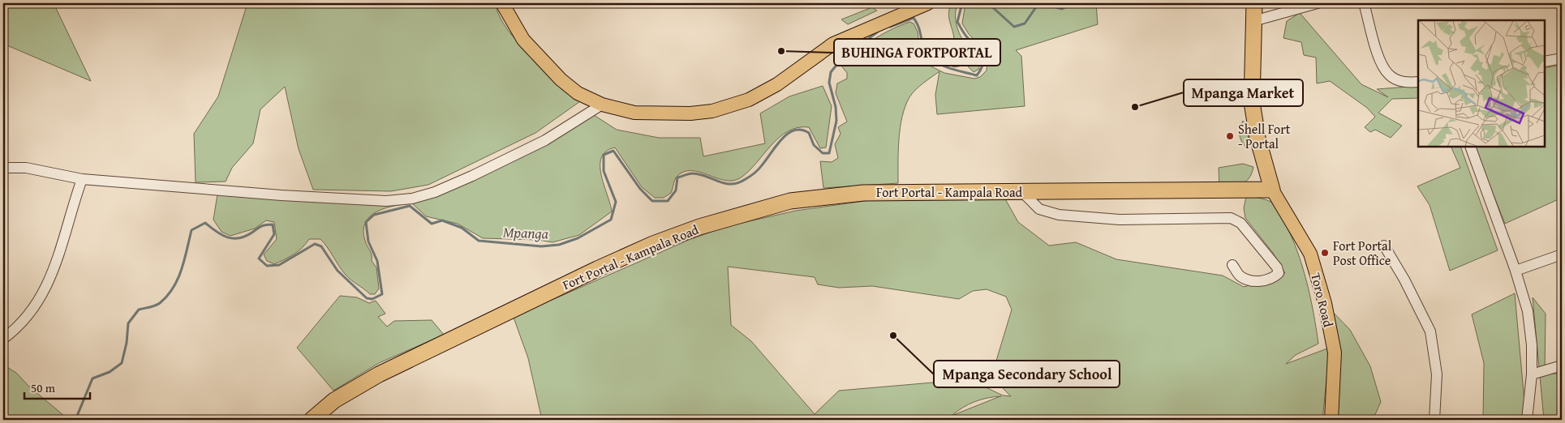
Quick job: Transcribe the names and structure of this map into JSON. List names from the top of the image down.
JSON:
{
  "streets": {
    "highway": ["Fort Portal - Kampala Road"],
    "main road": ["Toro Road"]
  },
  "crossings": [
    ["Fort Portal - Kampala Road", "Toro Road"]
  ],
  "water": ["Mpanga"],
  "places": [
    "BUHINGA FORTPORTAL",
    "Mpanga Market",
    "Shell Fort - Portal",
    "Fort Portal Post Office",
    "Mpanga Secondary School"
  ],
  "scale_bar": "50 m"
}
